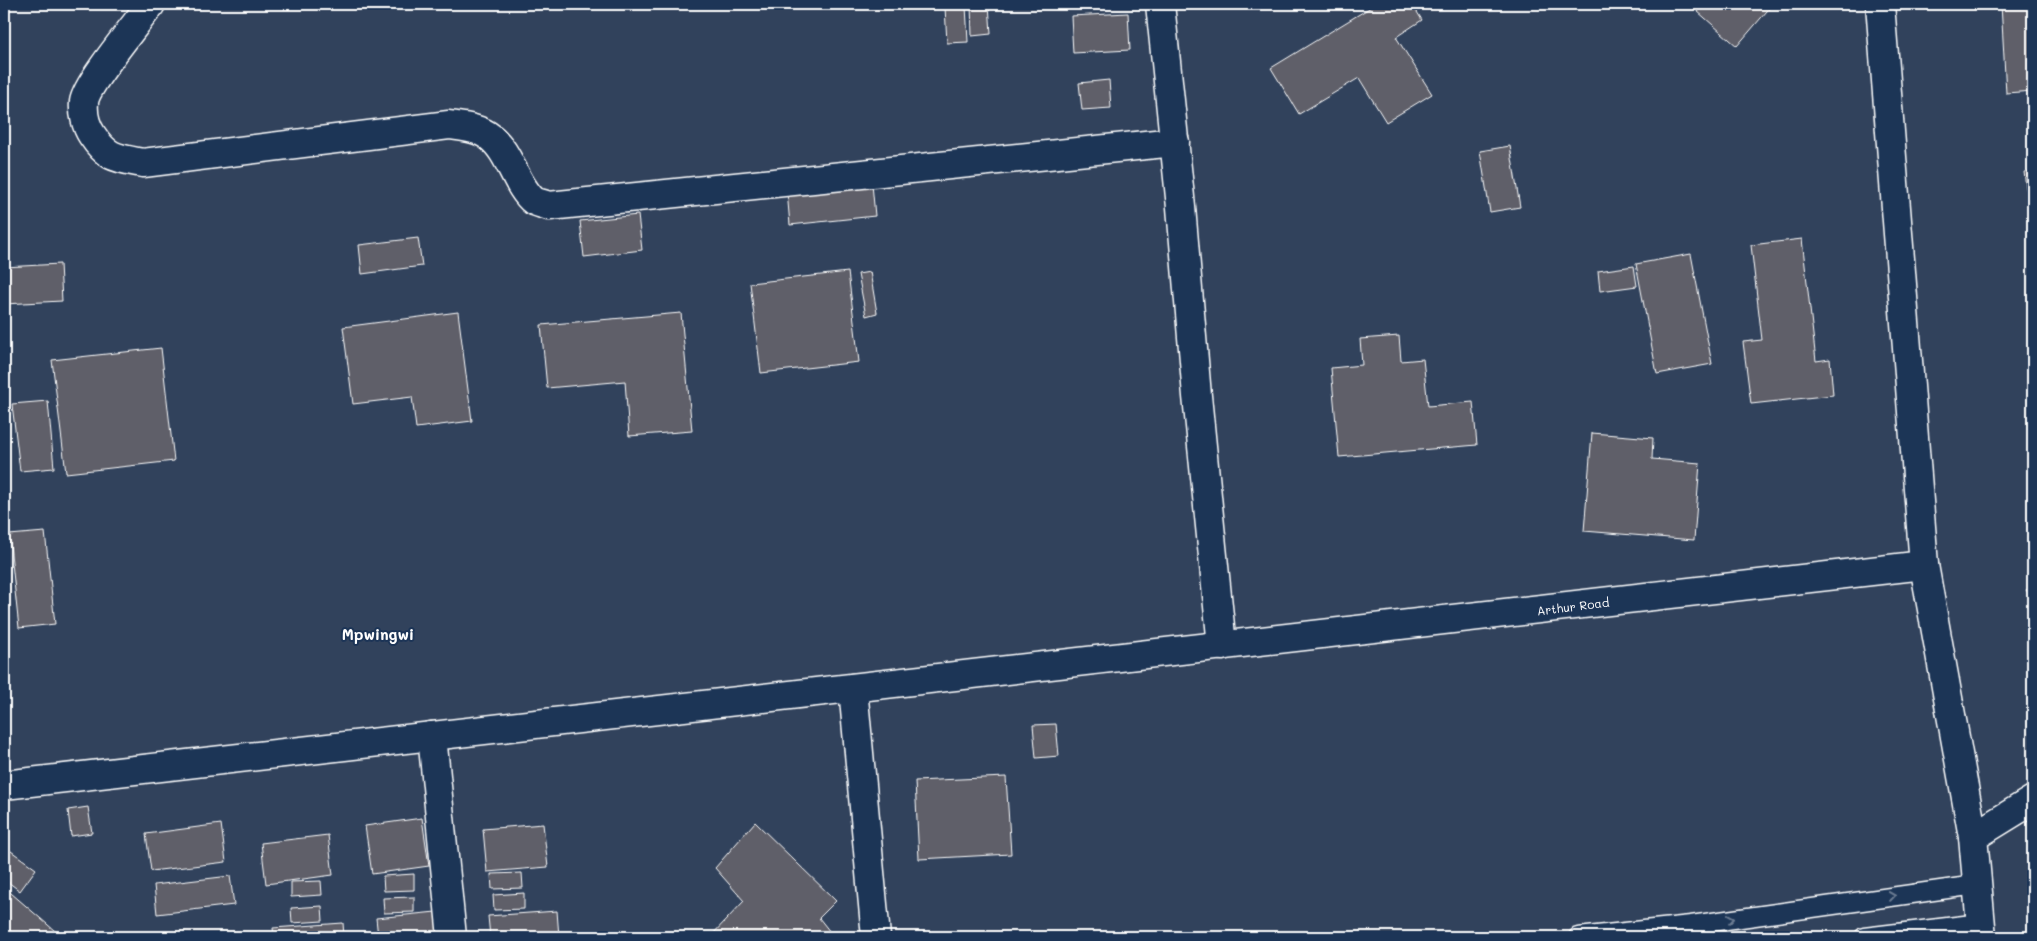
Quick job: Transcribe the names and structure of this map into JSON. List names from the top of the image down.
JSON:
{
  "streets": {
    "street": ["Arthur Road"]
  },
  "districts": ["Mpwingwi"]
}
